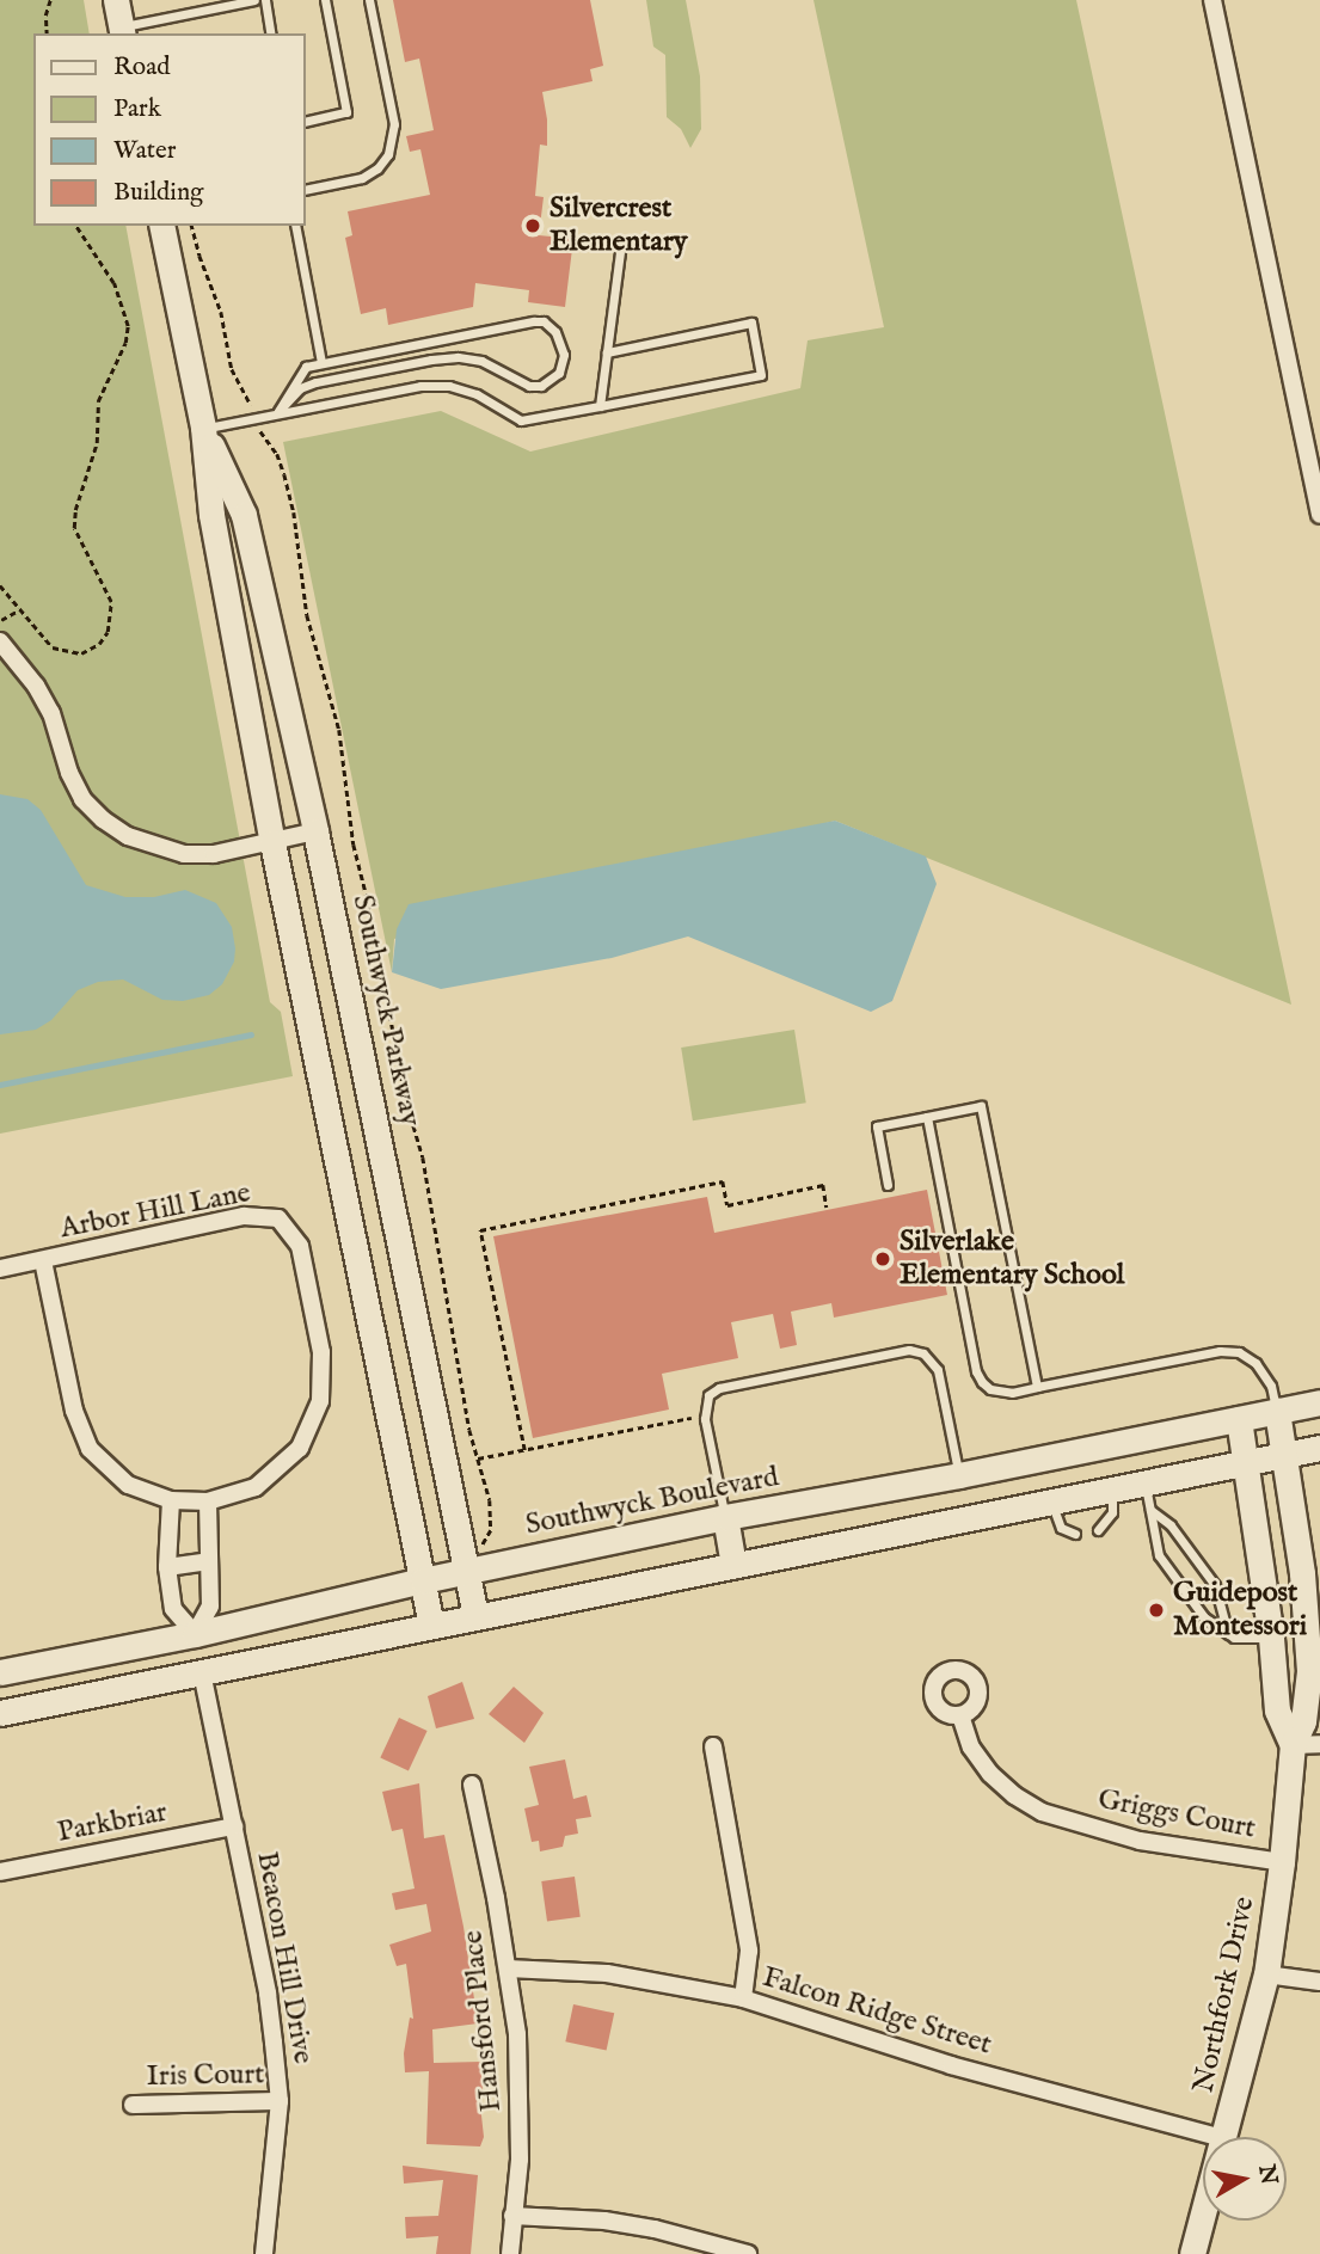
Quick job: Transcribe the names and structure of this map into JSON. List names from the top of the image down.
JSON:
{
  "streets": {
    "street": [
      "Southwyck Parkway",
      "Arbor Hill Lane",
      "Southwyck Boulevard",
      "Griggs Court",
      "Parkbriar",
      "Beacon Hill Drive",
      "Northfork Drive",
      "Falcon Ridge Street",
      "Hansford Place",
      "Iris Court"
    ]
  },
  "crossings": [
    ["Southwyck Parkway", "Southwyck Boulevard"],
    ["Southwyck Boulevard", "Northfork Drive"],
    ["Griggs Court", "Northfork Drive"],
    ["Parkbriar", "Beacon Hill Drive"],
    ["Beacon Hill Drive", "Iris Court"],
    ["Falcon Ridge Street", "Hansford Place"]
  ],
  "places": ["Silvercrest Elementary", "Silverlake Elementary School", "Guidepost Montessori"],
  "legend": [
    "Road",
    "Park",
    "Water",
    "Building"
  ],
  "north": "right"
}
